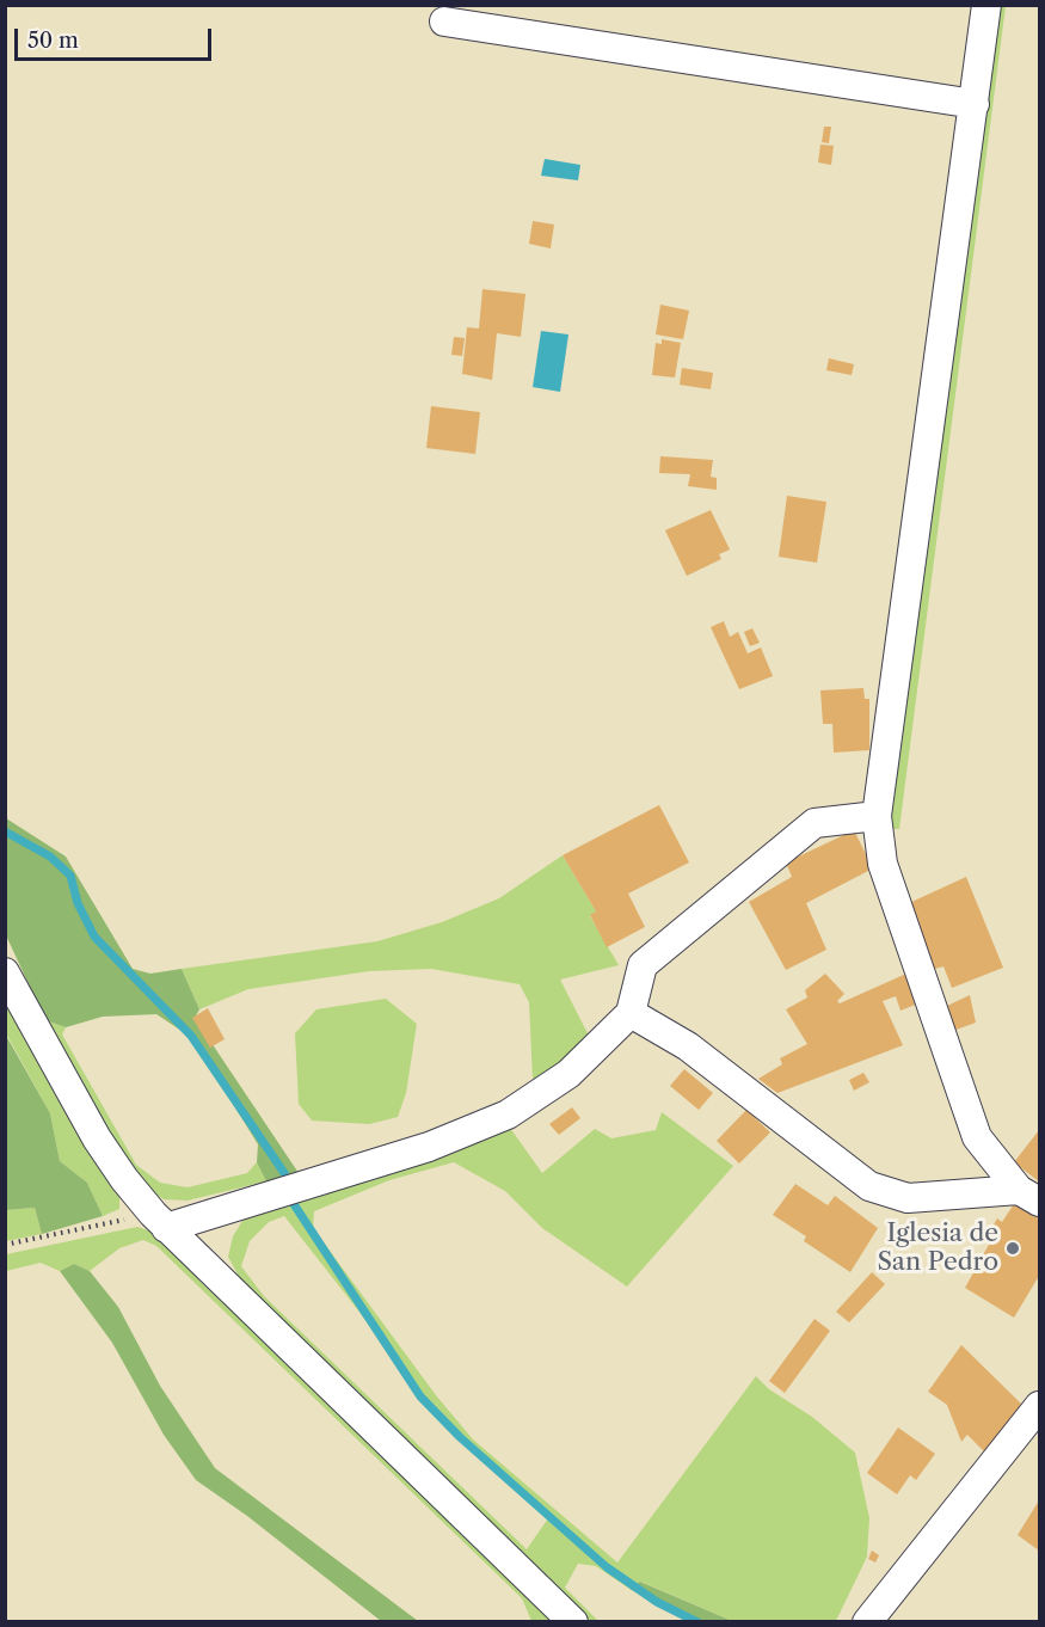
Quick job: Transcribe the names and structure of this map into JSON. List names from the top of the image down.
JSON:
{
  "places": ["Iglesia de San Pedro"],
  "scale_bar": "50 m"
}
